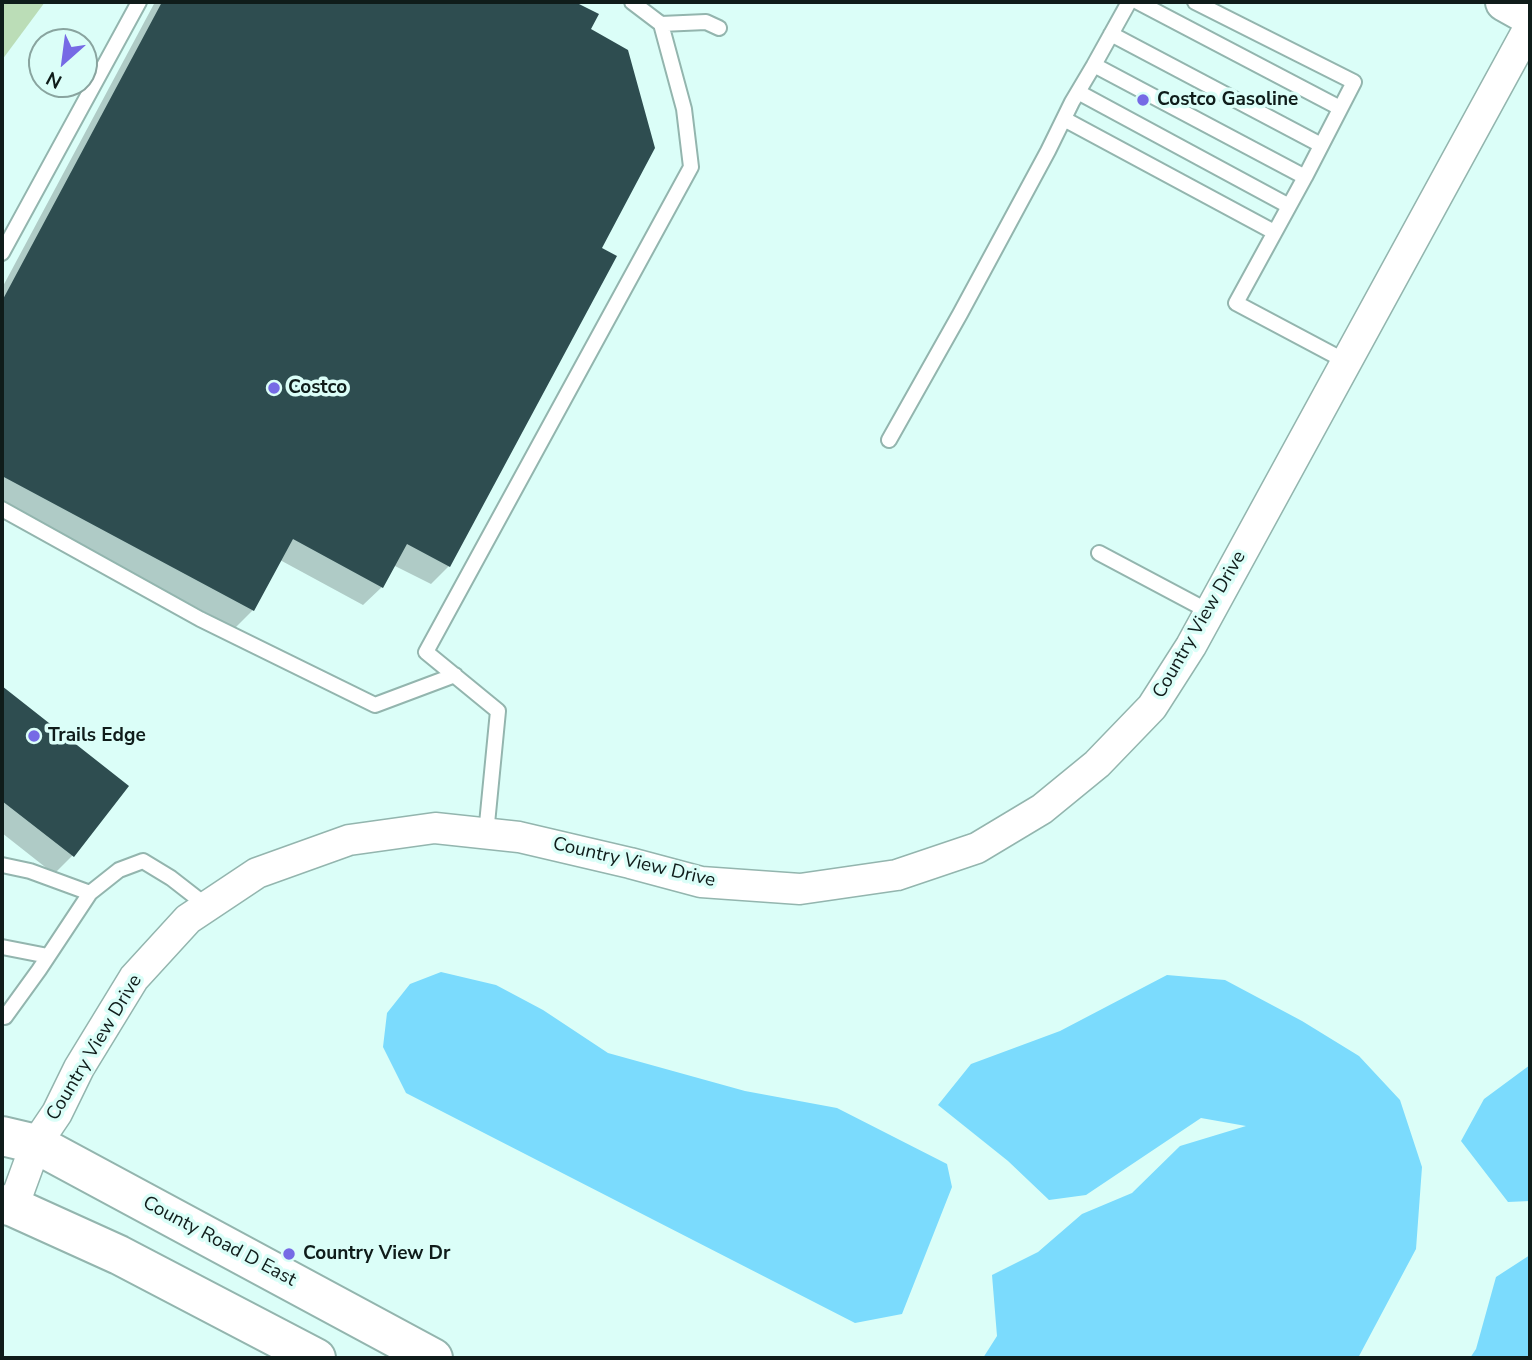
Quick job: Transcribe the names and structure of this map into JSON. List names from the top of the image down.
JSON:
{
  "streets": {
    "street": ["Country View Drive", "County Road D East"]
  },
  "crossings": [
    ["Country View Drive", "County Road D East"]
  ],
  "places": [
    "Costco Gasoline",
    "Costco",
    "Trails Edge",
    "Country View Dr"
  ],
  "north": "bottom left"
}
